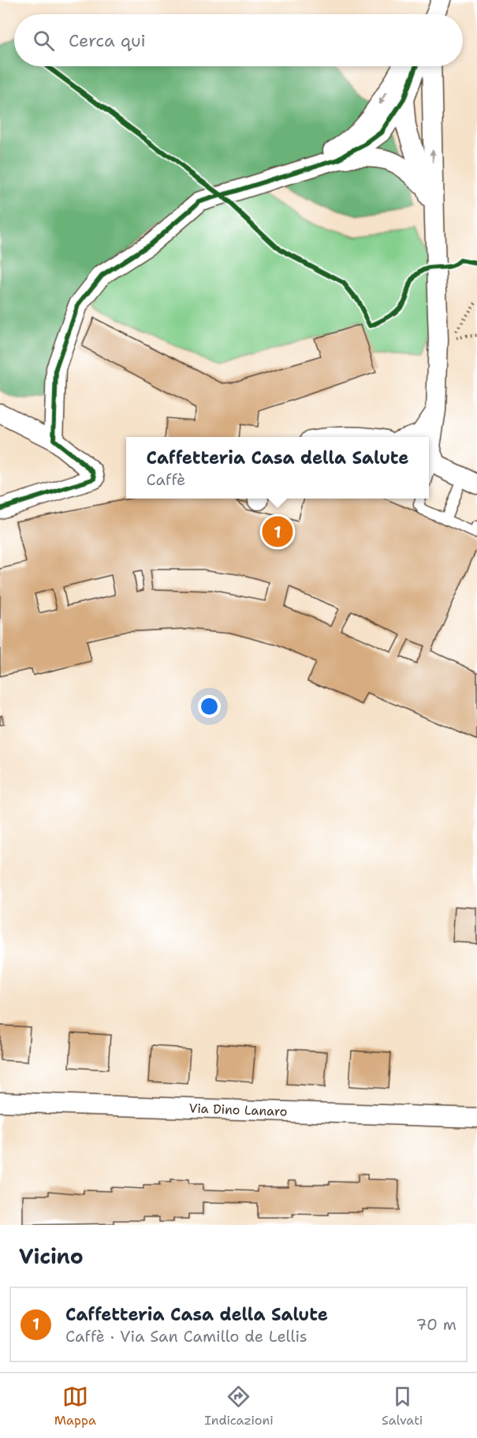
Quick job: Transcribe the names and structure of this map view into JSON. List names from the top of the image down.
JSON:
{
  "streets": {
    "street": ["Via Dino Lanaro"]
  },
  "page": {
    "search": "Cerca qui",
    "popup": ["Caffetteria Casa della Salute", "Caffè"],
    "pins": "1",
    "heading": "Vicino",
    "list": [
      {
        "mark": "1",
        "name": "Caffetteria Casa della Salute",
        "note": "Caffè · Via San Camillo de Lellis",
        "value": "70 m"
      }
    ],
    "nav": ["Mappa", "Indicazioni", "Salvati"]
  }
}
